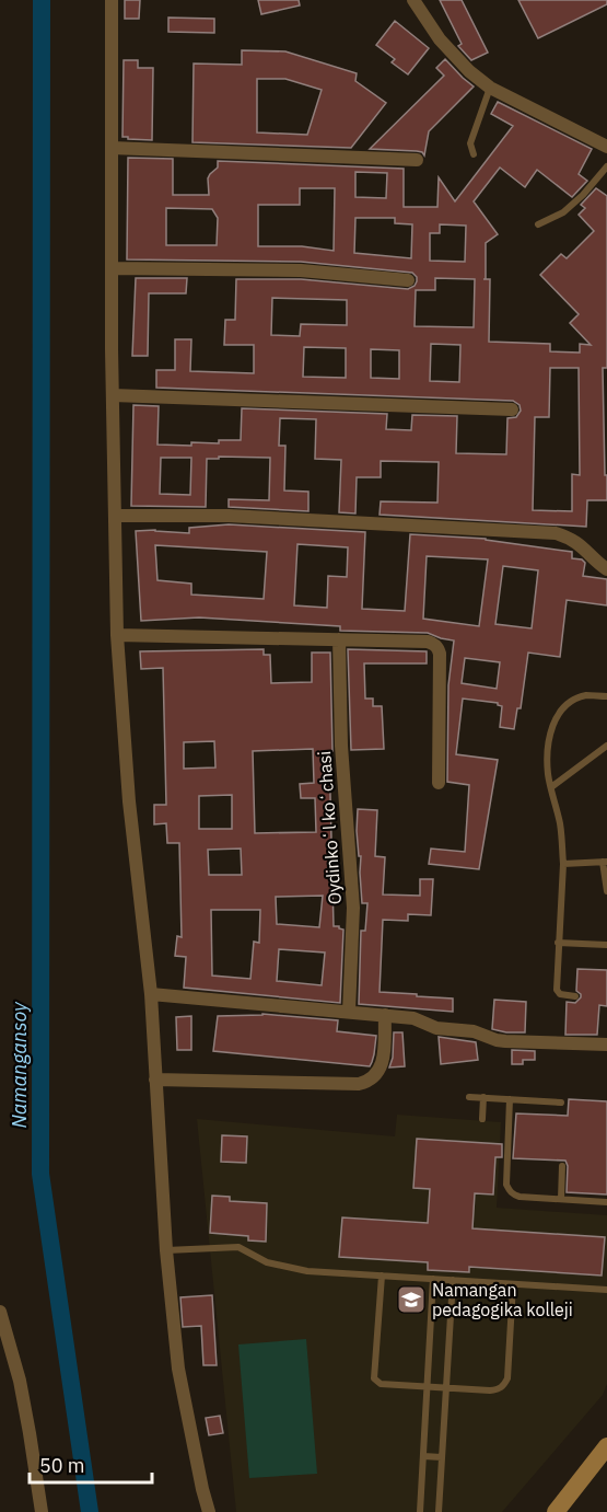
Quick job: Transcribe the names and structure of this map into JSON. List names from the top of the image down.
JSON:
{
  "streets": {
    "street": ["Oydinkoʻl koʻchasi"]
  },
  "water": ["Namangansoy"],
  "places": {
    "school or university": ["Namangan pedagogika kolleji"]
  },
  "scale_bar": "50 m"
}
